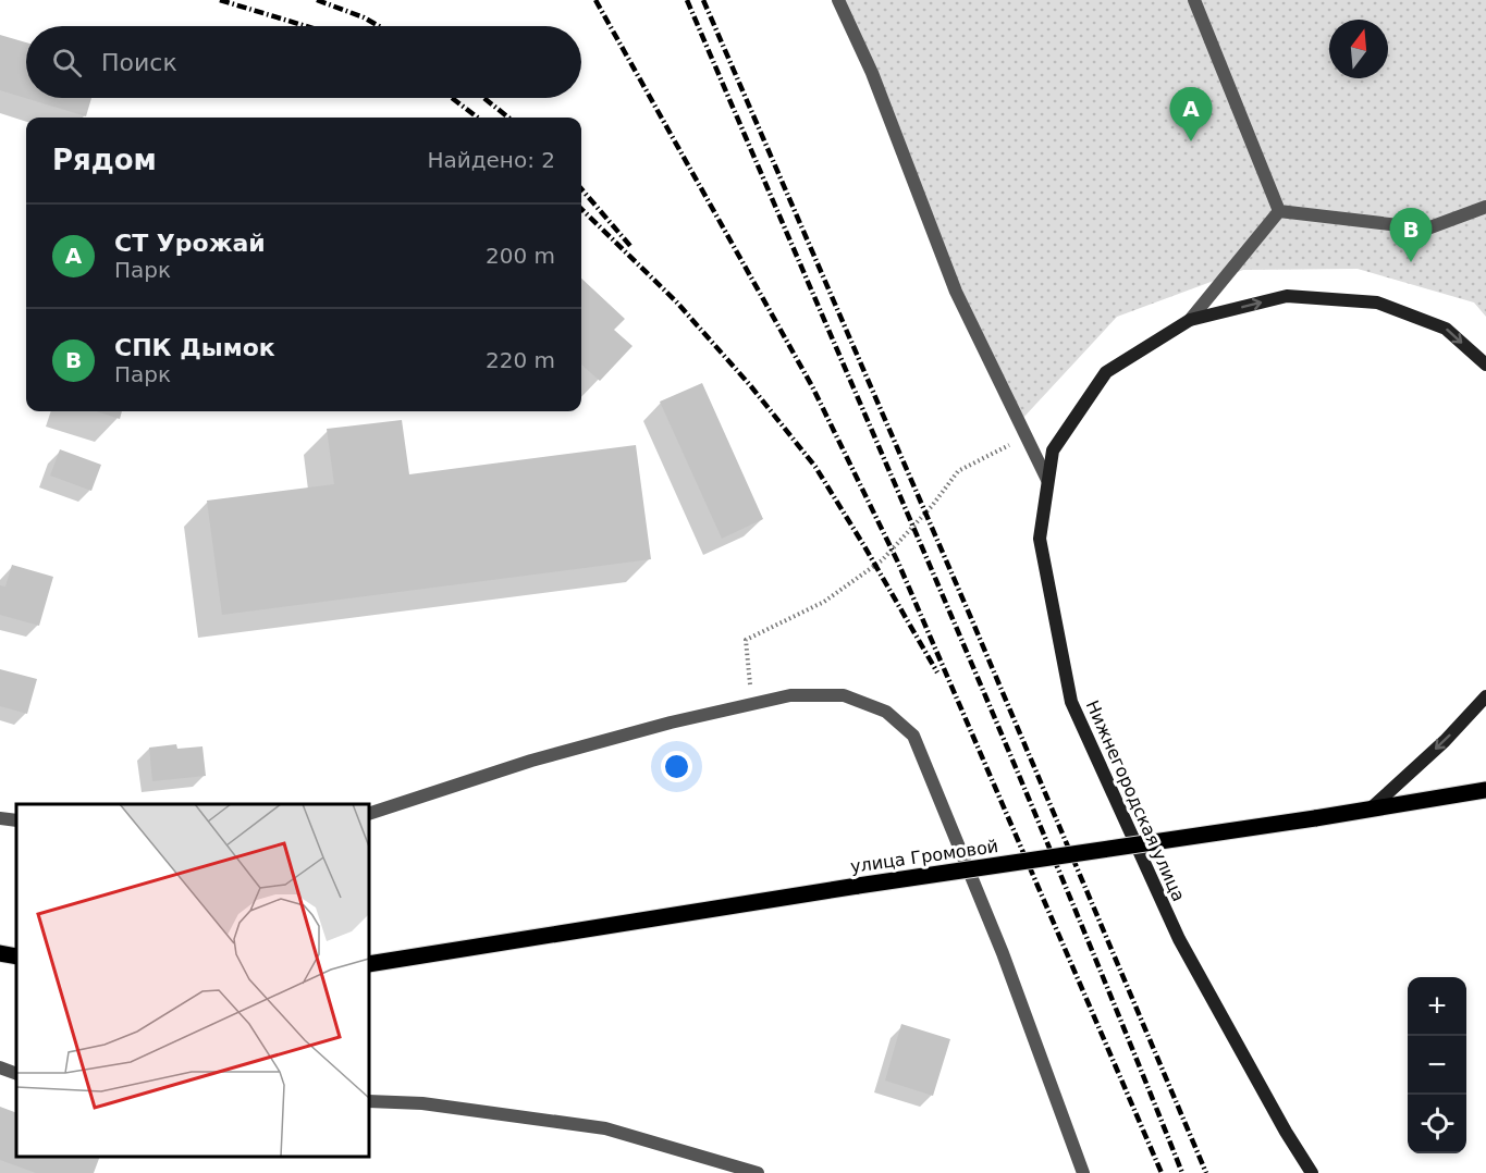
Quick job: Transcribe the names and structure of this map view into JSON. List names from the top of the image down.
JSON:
{
  "streets": {
    "main road": ["Нижнегородская улица", "улица Громовой"]
  },
  "north": "top",
  "page": {
    "search": "Поиск",
    "pins": ["A", "B"],
    "heading": ["Рядом", "Найдено: 2"],
    "list": [
      {
        "mark": "A",
        "name": "СТ Урожай",
        "note": "Парк",
        "value": "200 m"
      },
      {
        "mark": "B",
        "name": "СПК Дымок",
        "note": "Парк",
        "value": "220 m"
      }
    ],
    "map_buttons": ["+", "−"]
  }
}
